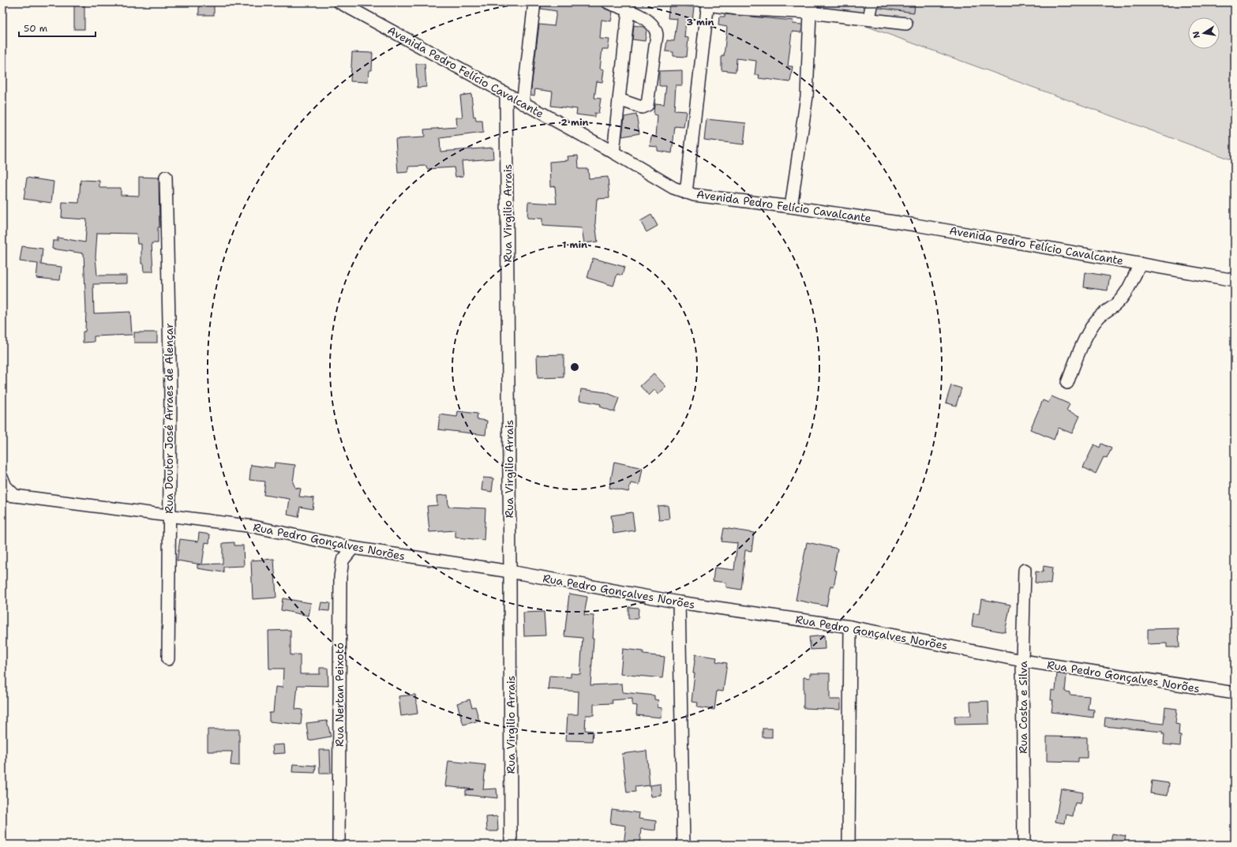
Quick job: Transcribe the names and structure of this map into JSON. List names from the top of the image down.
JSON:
{
  "streets": {
    "street": [
      "Avenida Pedro Felício Cavalcante",
      "Rua Virgilio Arrais",
      "Rua Doutor José Arraes de Alençar",
      "Rua Pedro Gonçalves Norões",
      "Rua Nertan Peixoto",
      "Rua Costa e Silva"
    ]
  },
  "crossings": [
    ["Avenida Pedro Felício Cavalcante", "Rua Virgilio Arrais"],
    ["Rua Virgilio Arrais", "Rua Pedro Gonçalves Norões"],
    ["Rua Doutor José Arraes de Alençar", "Rua Pedro Gonçalves Norões"],
    ["Rua Pedro Gonçalves Norões", "Rua Nertan Peixoto"],
    ["Rua Pedro Gonçalves Norões", "Rua Costa e Silva"]
  ],
  "scale_bar": "50 m",
  "north": "left",
  "rings": ["3 min", "2 min", "1 min"]
}
